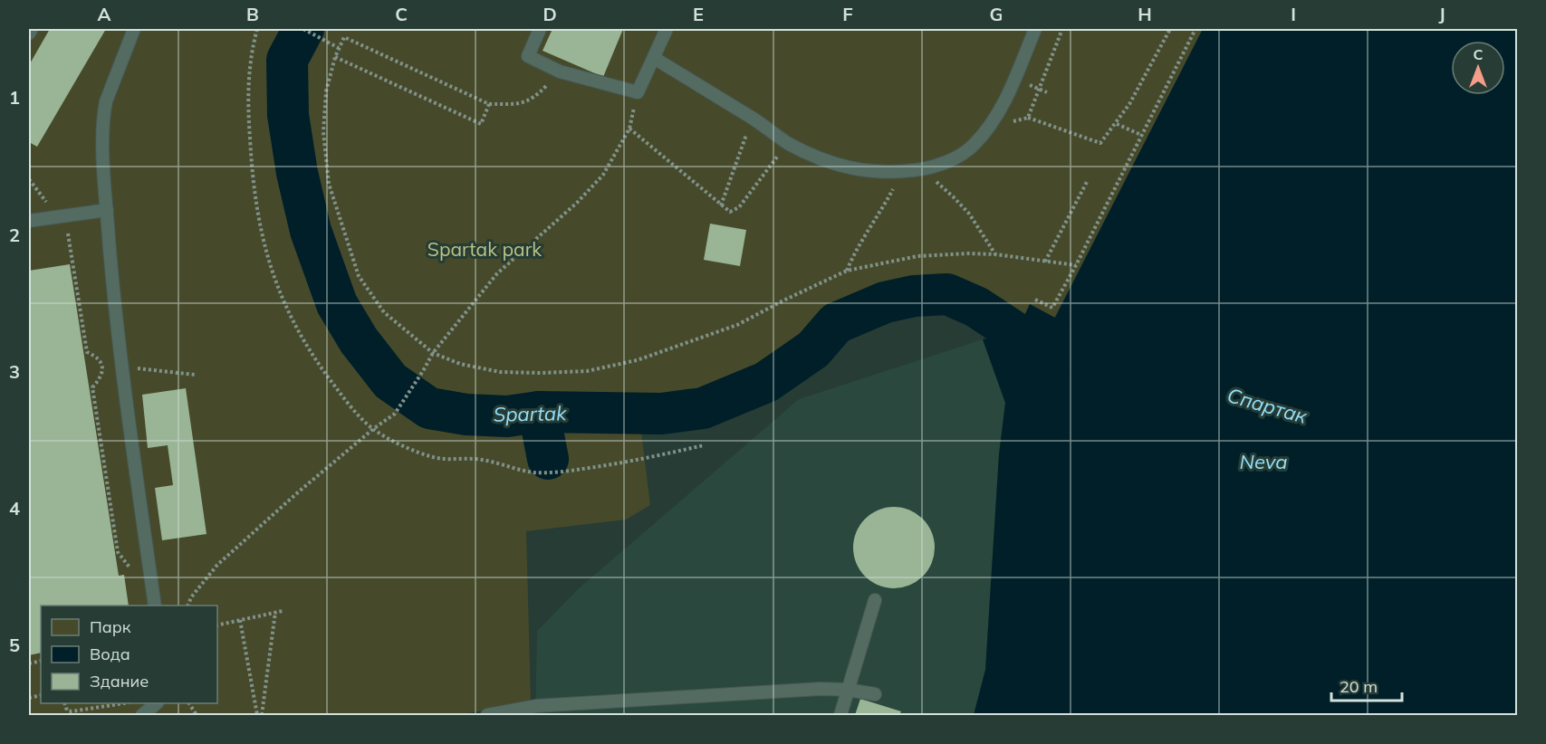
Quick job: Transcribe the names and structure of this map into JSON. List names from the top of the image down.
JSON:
{
  "water": ["Спартак", "Spartak", "Neva"],
  "parks": ["Spartak park"],
  "legend": ["Парк", "Вода", "Здание"],
  "scale_bar": "20 m",
  "north": "top",
  "grid": {
    "columns": [
      "A",
      "B",
      "C",
      "D",
      "E",
      "F",
      "G",
      "H",
      "I",
      "J"
    ],
    "rows": [
      "1",
      "2",
      "3",
      "4",
      "5"
    ]
  }
}
